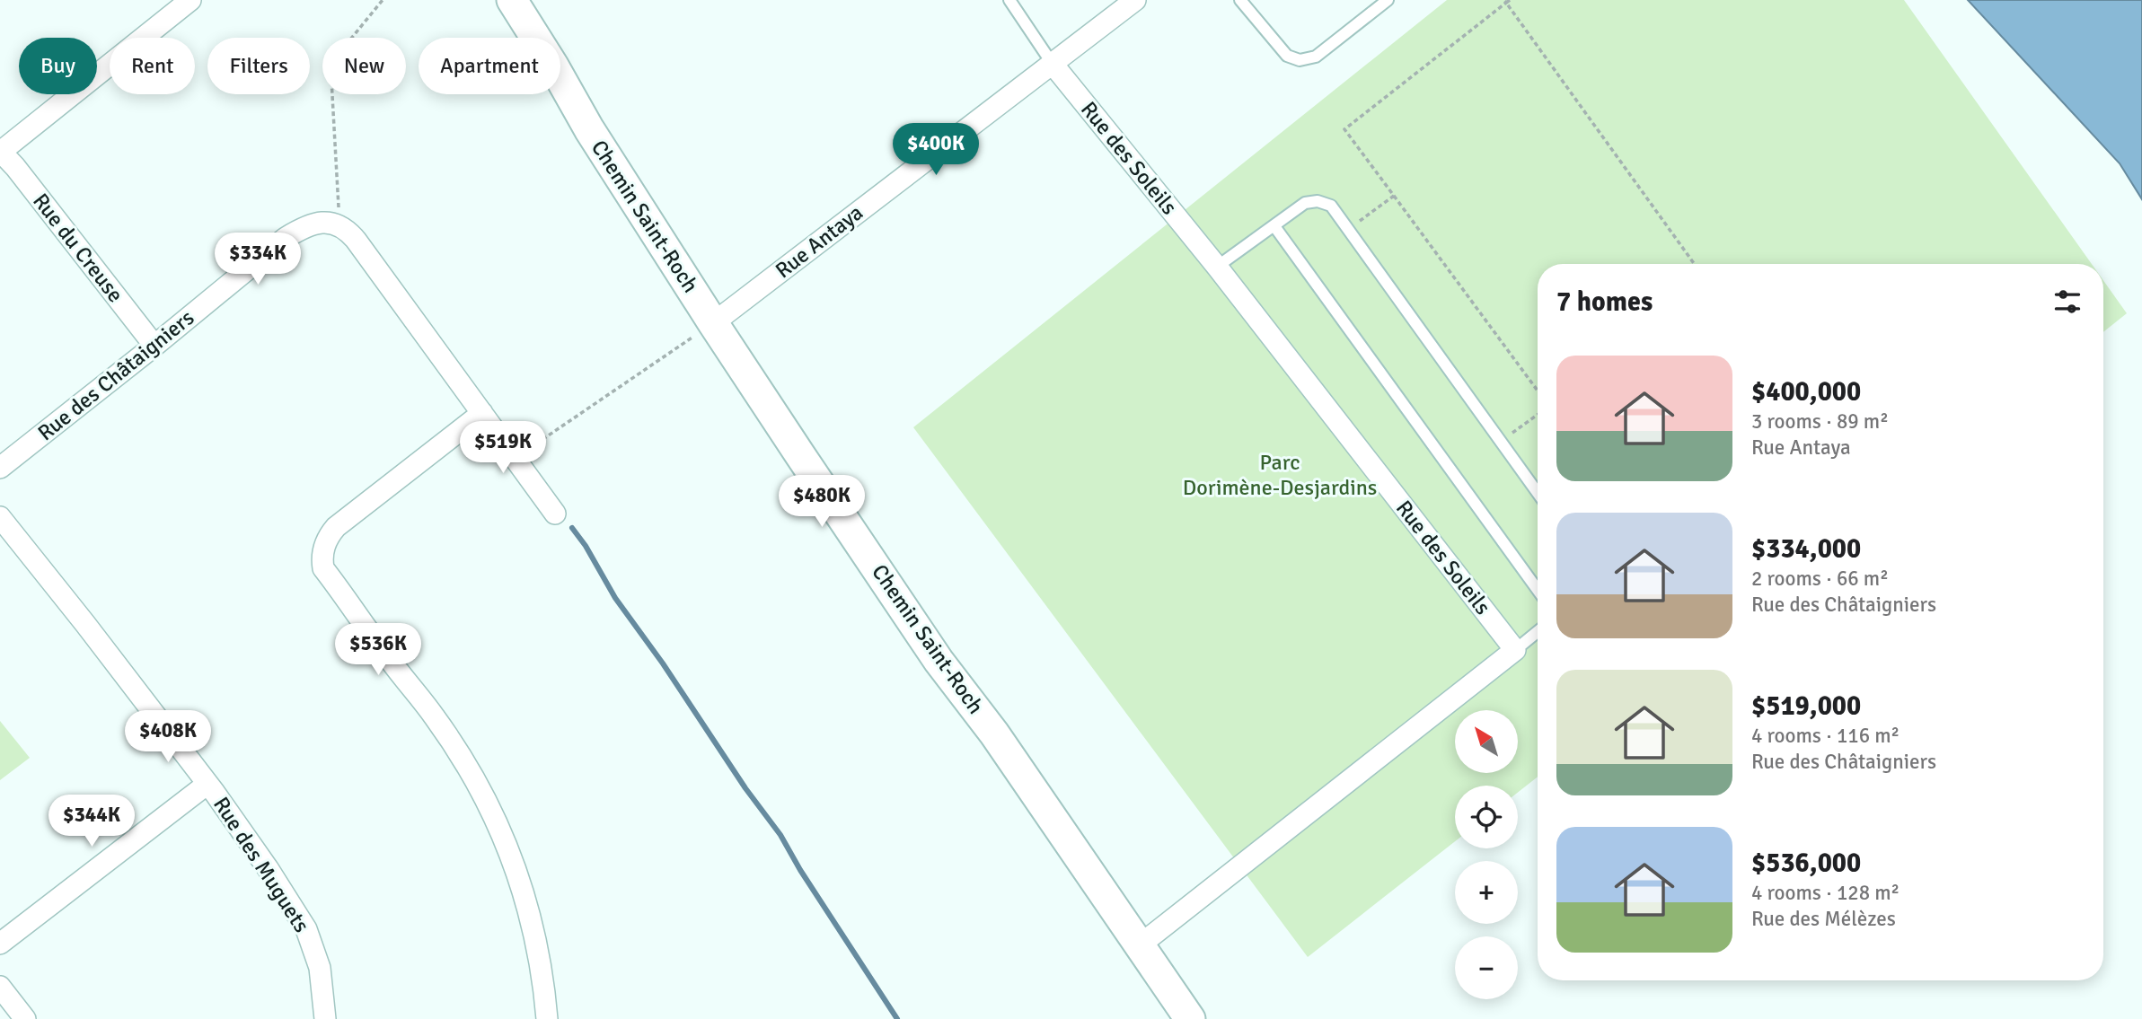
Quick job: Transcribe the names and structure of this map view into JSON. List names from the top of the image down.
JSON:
{
  "streets": {
    "main road": ["Chemin Saint-Roch"],
    "street": [
      "Rue des Soleils",
      "Rue Antaya",
      "Rue du Creuse",
      "Rue des Châtaigniers",
      "Rue des Muguets"
    ]
  },
  "crossings": [
    ["Rue des Soleils", "Rue Antaya"],
    ["Chemin Saint-Roch", "Rue Antaya"],
    ["Rue du Creuse", "Rue des Châtaigniers"]
  ],
  "parks": ["Parc Dorimène-Desjardins"],
  "north": "top left",
  "page": {
    "chip": [
      "Buy",
      "Rent",
      "Filters",
      "New",
      "Apartment"
    ],
    "price": [
      "$400K",
      "$334K",
      "$519K",
      "$480K",
      "$536K",
      "$408K",
      "$344K"
    ],
    "heading": "7 homes",
    "list": [
      {
        "name": "$400,000",
        "note": "3 rooms · 89 m² · Rue Antaya"
      },
      {
        "name": "$334,000",
        "note": "2 rooms · 66 m² · Rue des Châtaigniers"
      },
      {
        "name": "$519,000",
        "note": "4 rooms · 116 m² · Rue des Châtaigniers"
      },
      {
        "name": "$536,000",
        "note": "4 rooms · 128 m² · Rue des Mélèzes"
      }
    ],
    "map_buttons": ["+", "−"]
  }
}
